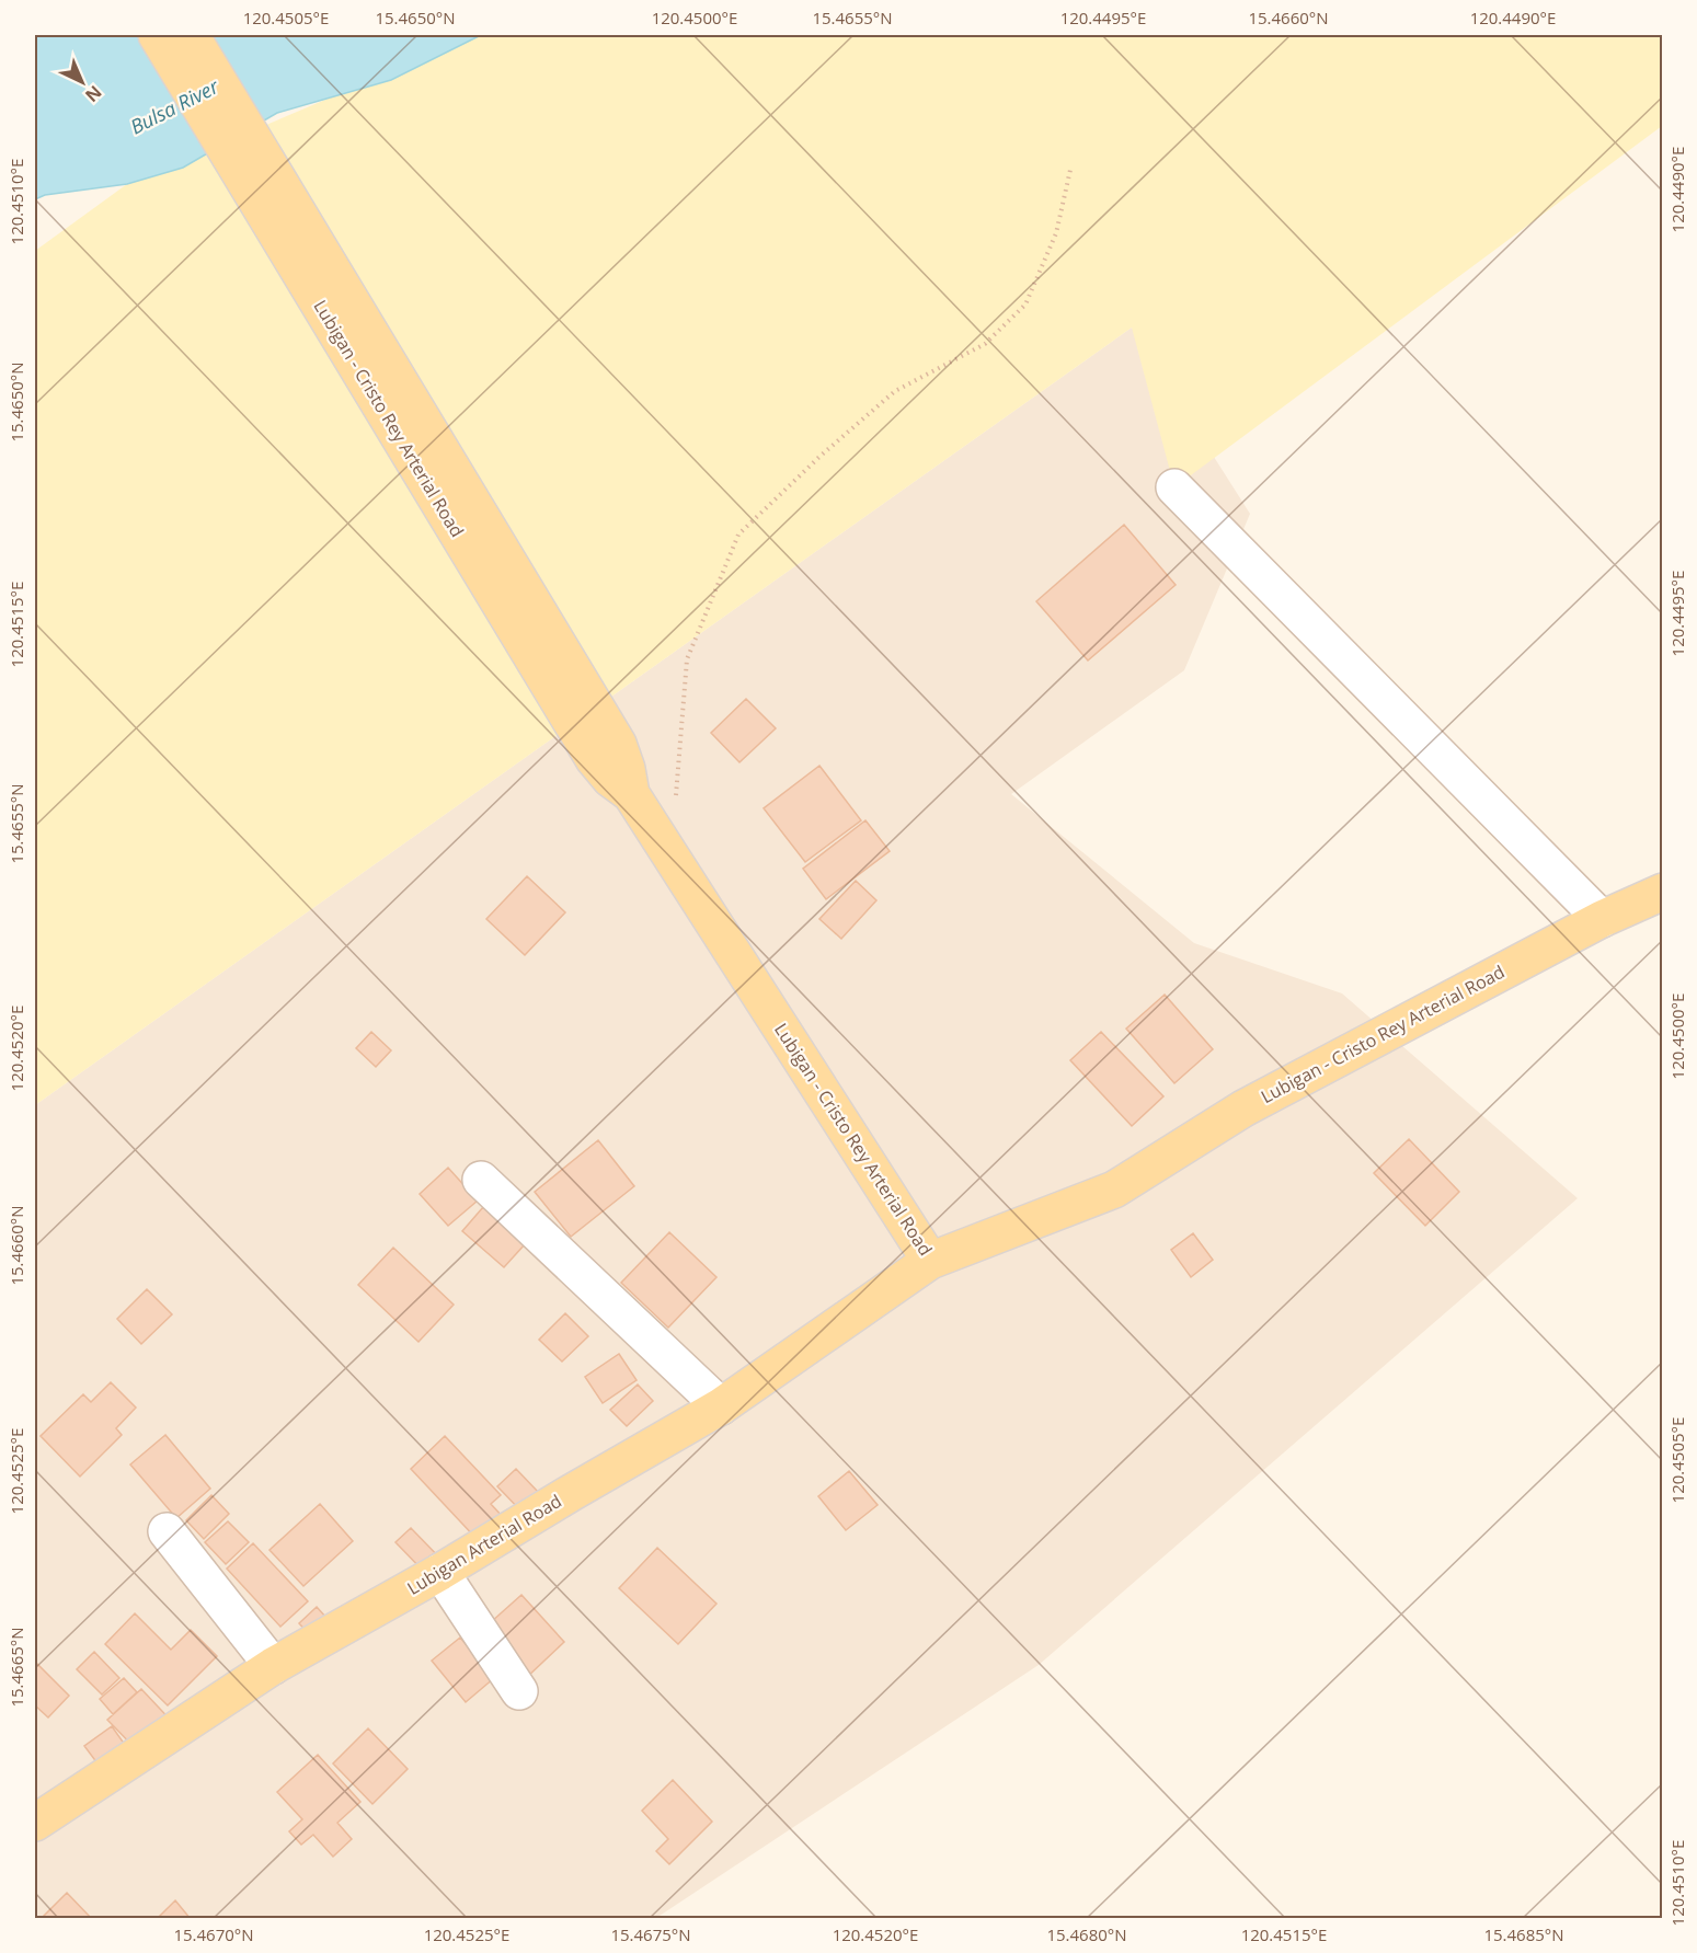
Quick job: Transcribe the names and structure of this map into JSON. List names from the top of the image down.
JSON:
{
  "streets": {
    "main road": ["Lubigan - Cristo Rey Arterial Road", "Lubigan Arterial Road"]
  },
  "crossings": [
    ["Lubigan - Cristo Rey Arterial Road", "Lubigan Arterial Road"]
  ],
  "water": ["Bulsa River"],
  "north": "bottom right",
  "coordinates": [
    "120.4505°E",
    "15.4650°N",
    "120.4500°E",
    "15.4655°N",
    "120.4495°E",
    "15.4660°N",
    "120.4490°E",
    "120.4510°E",
    "120.4515°E",
    "120.4520°E",
    "120.4525°E",
    "15.4665°N",
    "15.4670°N",
    "15.4675°N",
    "15.4680°N",
    "15.4685°N"
  ]
}
